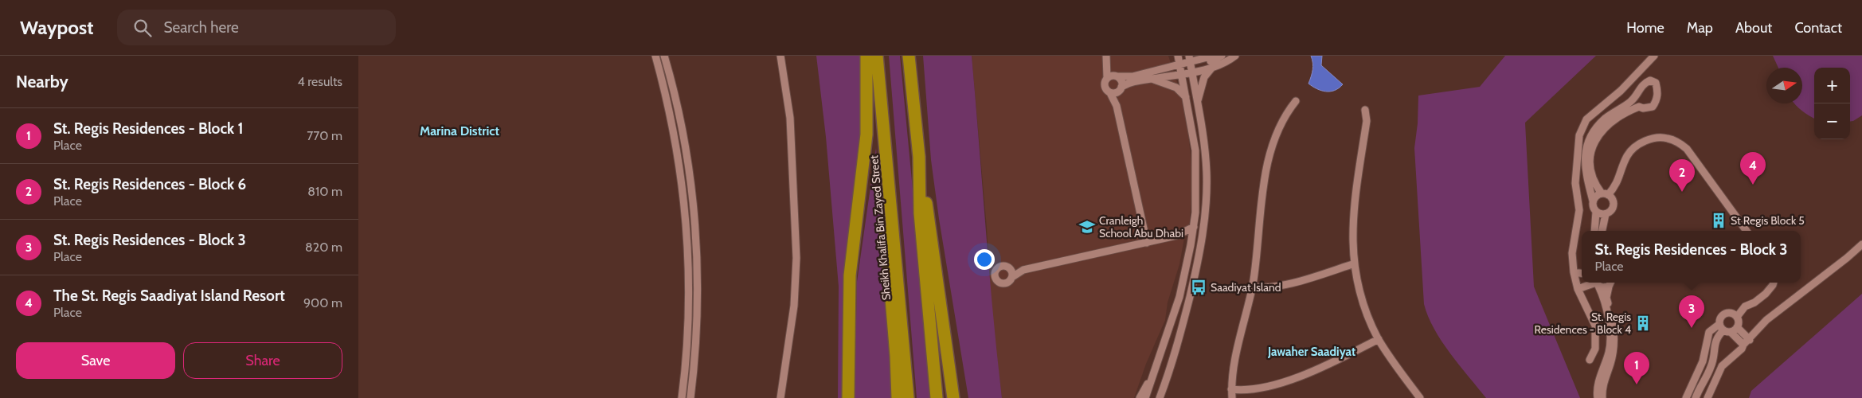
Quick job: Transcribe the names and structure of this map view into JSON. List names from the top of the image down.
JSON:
{
  "streets": {
    "highway": ["Sheikh Khalifa Bin Zayed Street"]
  },
  "districts": ["Marina District", "Jawaher Saadiyat"],
  "places": {
    "building": ["St Regis Block 5", "St. Regis Residences - Block 4"],
    "school or university": ["Cranleigh School Abu Dhabi"],
    "bus stop": ["Saadiyat Island"]
  },
  "north": "right",
  "page": {
    "header": "Waypost",
    "search": "Search here",
    "nav": [
      "Home",
      "Map",
      "About",
      "Contact"
    ],
    "heading": ["Nearby", "4 results"],
    "map_buttons": ["+", "−"],
    "list": [
      {
        "mark": "1",
        "name": "St. Regis Residences - Block 1",
        "note": "Place",
        "value": "770 m"
      },
      {
        "mark": "2",
        "name": "St. Regis Residences - Block 6",
        "note": "Place",
        "value": "810 m"
      },
      {
        "mark": "3",
        "name": "St. Regis Residences - Block 3",
        "note": "Place",
        "value": "820 m"
      },
      {
        "mark": "4",
        "name": "The St. Regis Saadiyat Island Resort",
        "note": "Place",
        "value": "900 m"
      }
    ],
    "pins": [
      "4",
      "2",
      "3",
      "1"
    ],
    "popup": ["St. Regis Residences - Block 3", "Place"],
    "buttons": ["Save", "Share"]
  }
}
